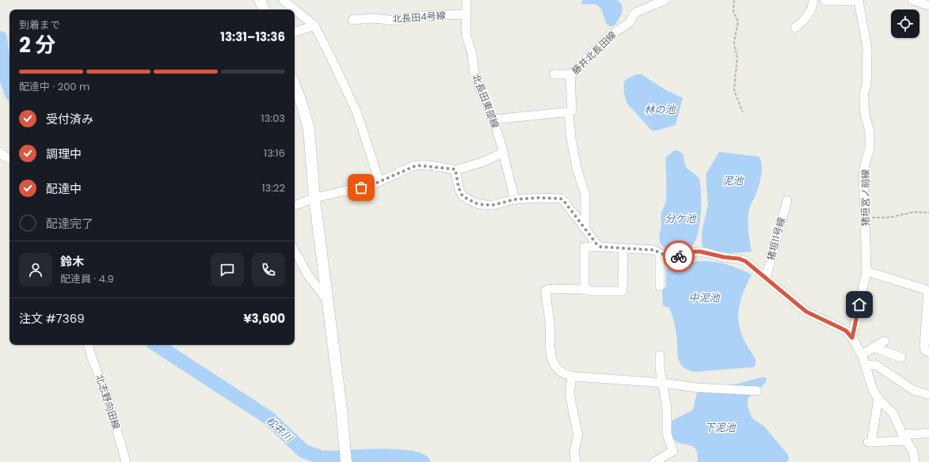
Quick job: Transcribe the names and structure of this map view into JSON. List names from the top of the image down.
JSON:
{
  "streets": {
    "street": [
      "北長田4号線",
      "藤井北長田線",
      "北長田東部線",
      "猪垣宮ノ前線",
      "猪垣11号線",
      "北志野向田線"
    ]
  },
  "crossings": [
    ["北長田4号線", "北長田東部線"]
  ],
  "water": [
    "林の池",
    "泥池",
    "分ケ池",
    "中泥池",
    "下泥池",
    "松井川"
  ],
  "page": {
    "heading": ["2 分", "到着まで", "13:31–13:36"],
    "panel": [
      "鈴木",
      "配達員 · 4.9",
      "注文 #7369",
      "¥3,600"
    ],
    "bar": "配達中 · 200 m",
    "list": [
      ["受付済み", "13:03"],
      ["調理中", "13:16"],
      ["配達中", "13:22"],
      "配達完了"
    ]
  }
}
